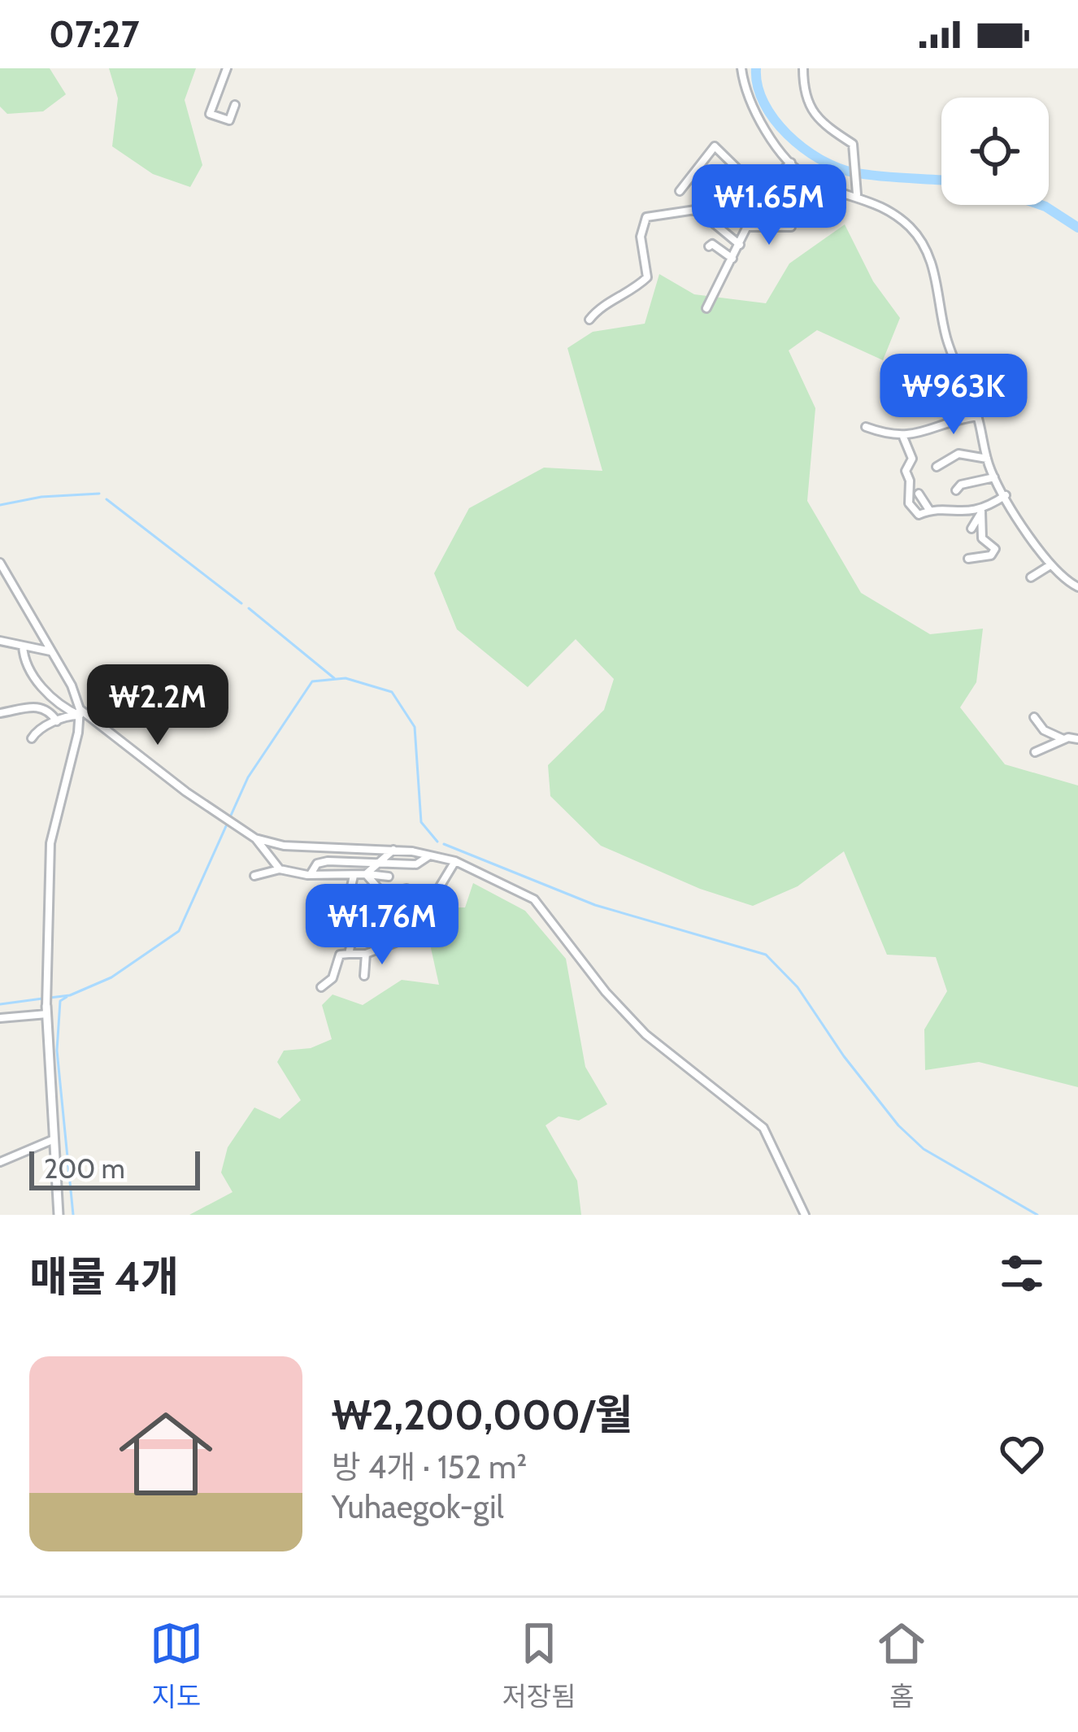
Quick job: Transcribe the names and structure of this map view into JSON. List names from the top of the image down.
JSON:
{
  "scale_bar": "200 m",
  "page": {
    "status": "07:27",
    "price": [
      "₩1.65M",
      "₩963K",
      "₩2.2M",
      "₩1.76M"
    ],
    "scale": "200 m",
    "heading": "매물 4개",
    "list": [
      {
        "name": "₩2,200,000/월",
        "note": "방 4개 · 152 m² · Yuhaegok-gil"
      }
    ],
    "tabs": ["지도", "저장됨", "홈"]
  }
}
